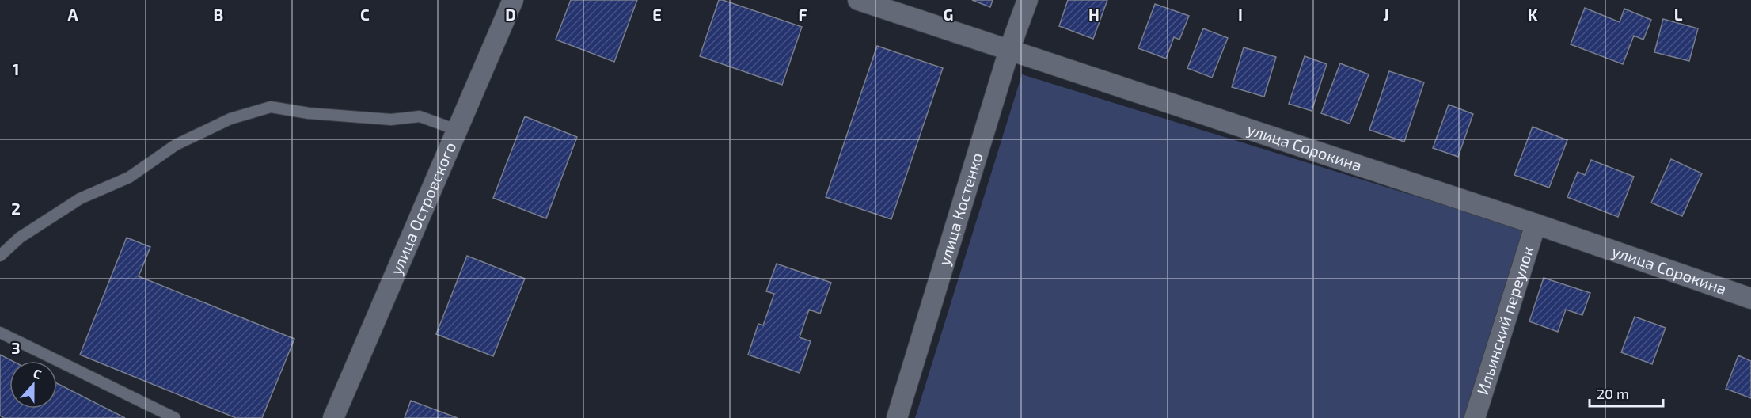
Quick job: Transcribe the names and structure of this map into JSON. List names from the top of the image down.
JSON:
{
  "streets": {
    "street": [
      "улица Сорокина",
      "улица Островского",
      "улица Костенко",
      "Ильинский переулок"
    ]
  },
  "crossings": [
    ["улица Сорокина", "улица Костенко"],
    ["улица Сорокина", "Ильинский переулок"]
  ],
  "scale_bar": "20 m",
  "north": "top",
  "grid": {
    "columns": [
      "A",
      "B",
      "C",
      "D",
      "E",
      "F",
      "G",
      "H",
      "I",
      "J",
      "K",
      "L"
    ],
    "rows": ["1", "2", "3"]
  }
}
